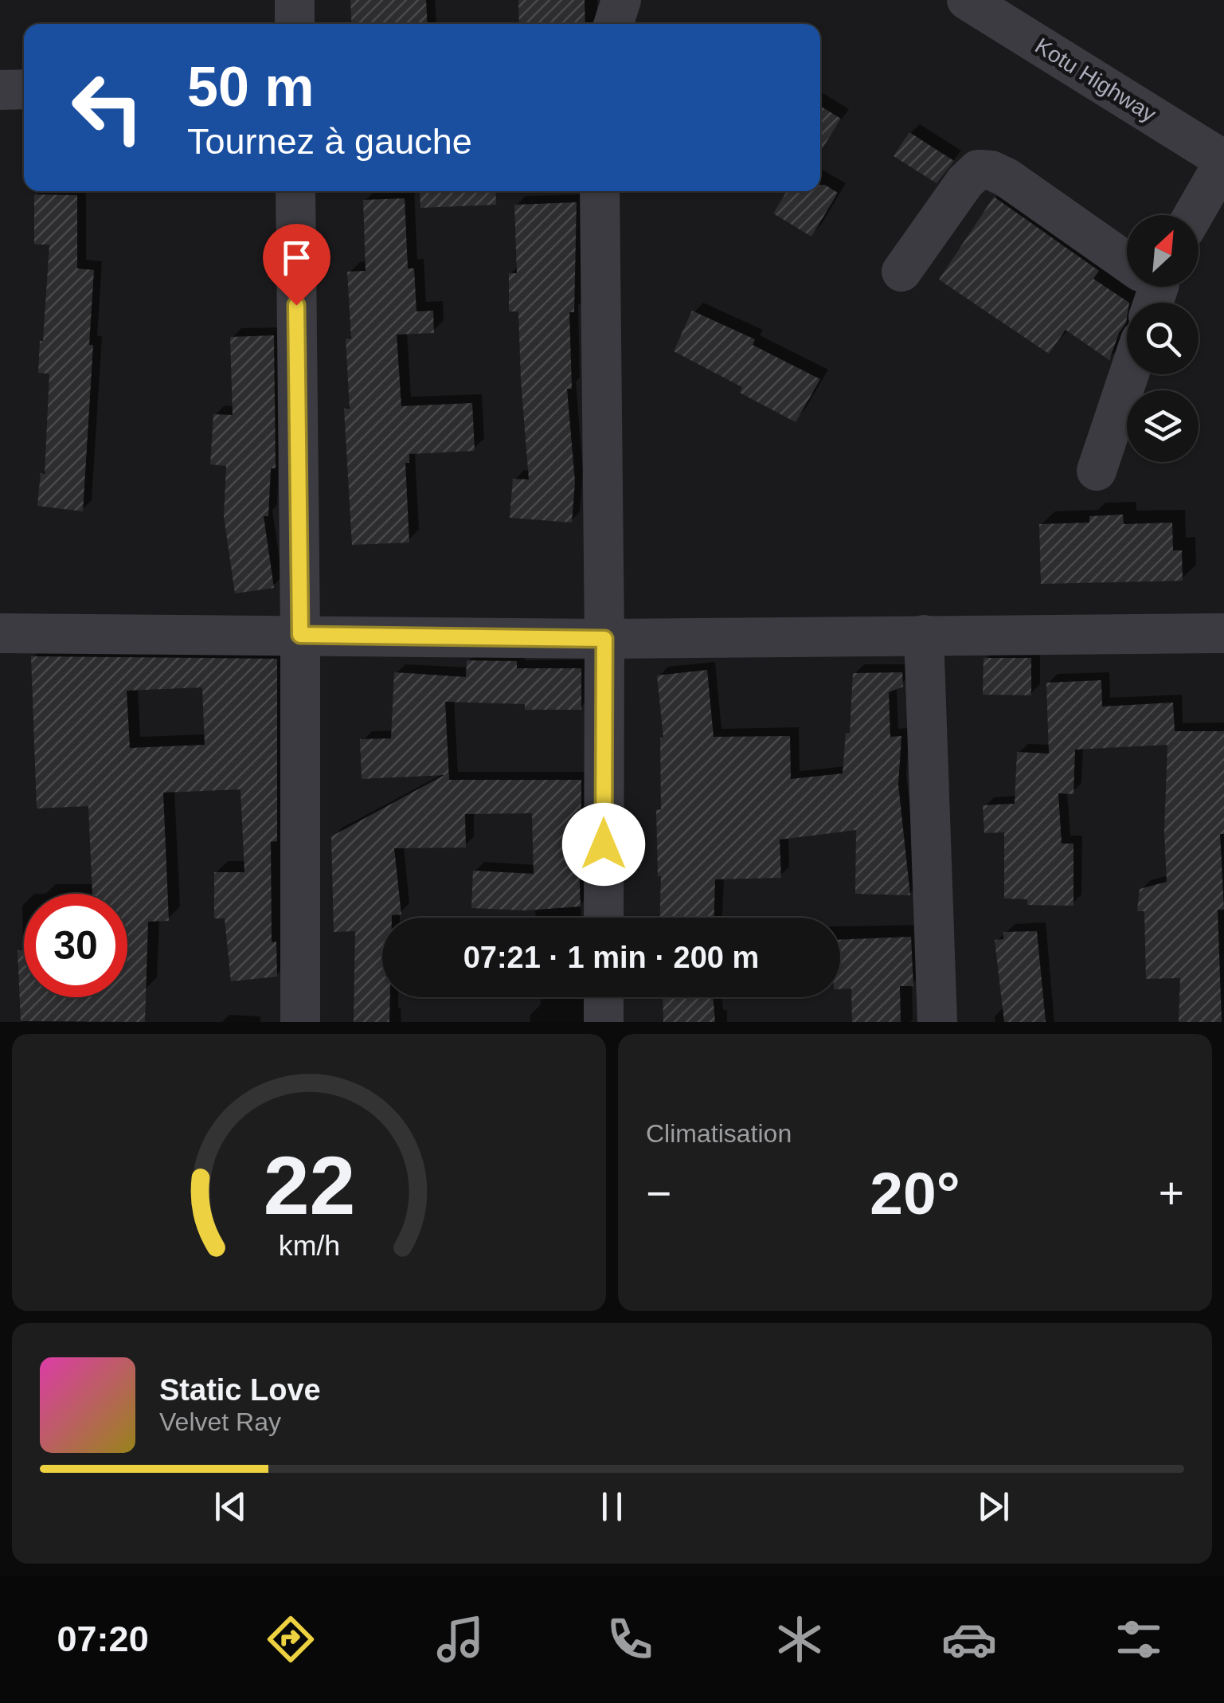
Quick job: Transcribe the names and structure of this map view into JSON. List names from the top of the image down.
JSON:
{
  "streets": {
    "street": ["Kotu Highway"]
  },
  "north": "top right",
  "page": {
    "turn": ["50 m", "Tournez à gauche"],
    "limit": "30",
    "trip": "07:21 · 1 min · 200 m",
    "tile": "Climatisation",
    "heat": ["−", "20°", "+"],
    "song": ["Static Love", "Velvet Ray"],
    "tabs": "07:20",
    "gauge": ["22", "km/h"]
  }
}
